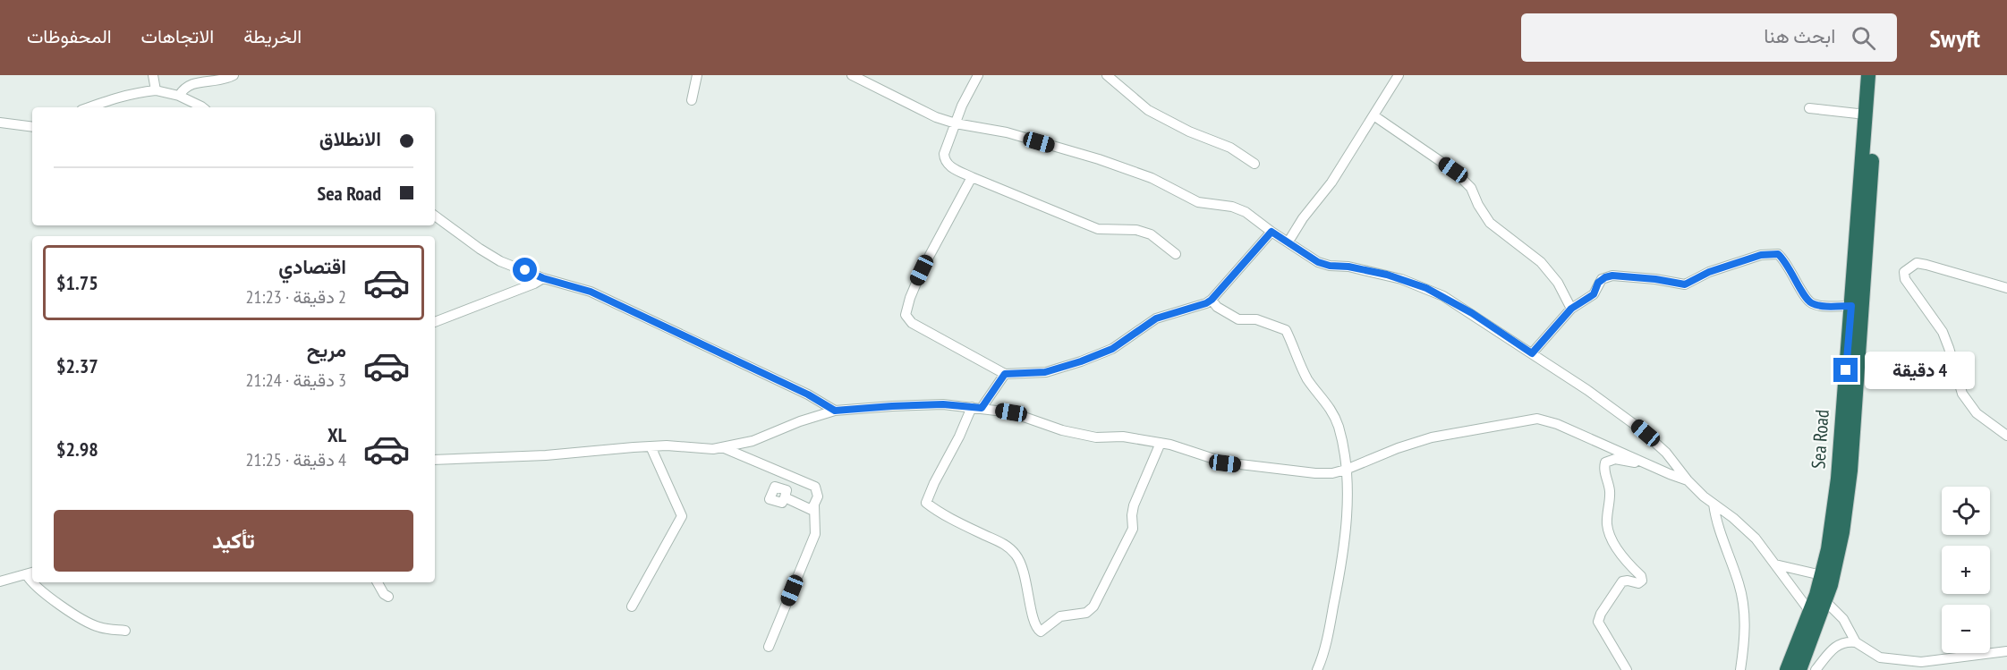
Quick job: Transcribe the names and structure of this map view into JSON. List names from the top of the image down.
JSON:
{
  "streets": {
    "highway": ["Sea Road"]
  },
  "page": {
    "header": "Swyft",
    "search": "ابحث هنا",
    "nav": ["الخريطة", "الاتجاهات", "المحفوظات"],
    "banner": ["الانطلاق", "Sea Road"],
    "list": [
      {
        "name": "اقتصادي",
        "note": "2 دقيقة · 21:23",
        "value": "$1.75"
      },
      {
        "name": "مريح",
        "note": "3 دقيقة · 21:24",
        "value": "$2.37"
      },
      {
        "name": "XL",
        "note": "4 دقيقة · 21:25",
        "value": "$2.98"
      }
    ],
    "bubble": "4 دقيقة",
    "map_buttons": ["+", "−"],
    "buttons": "تأكيد"
  }
}
